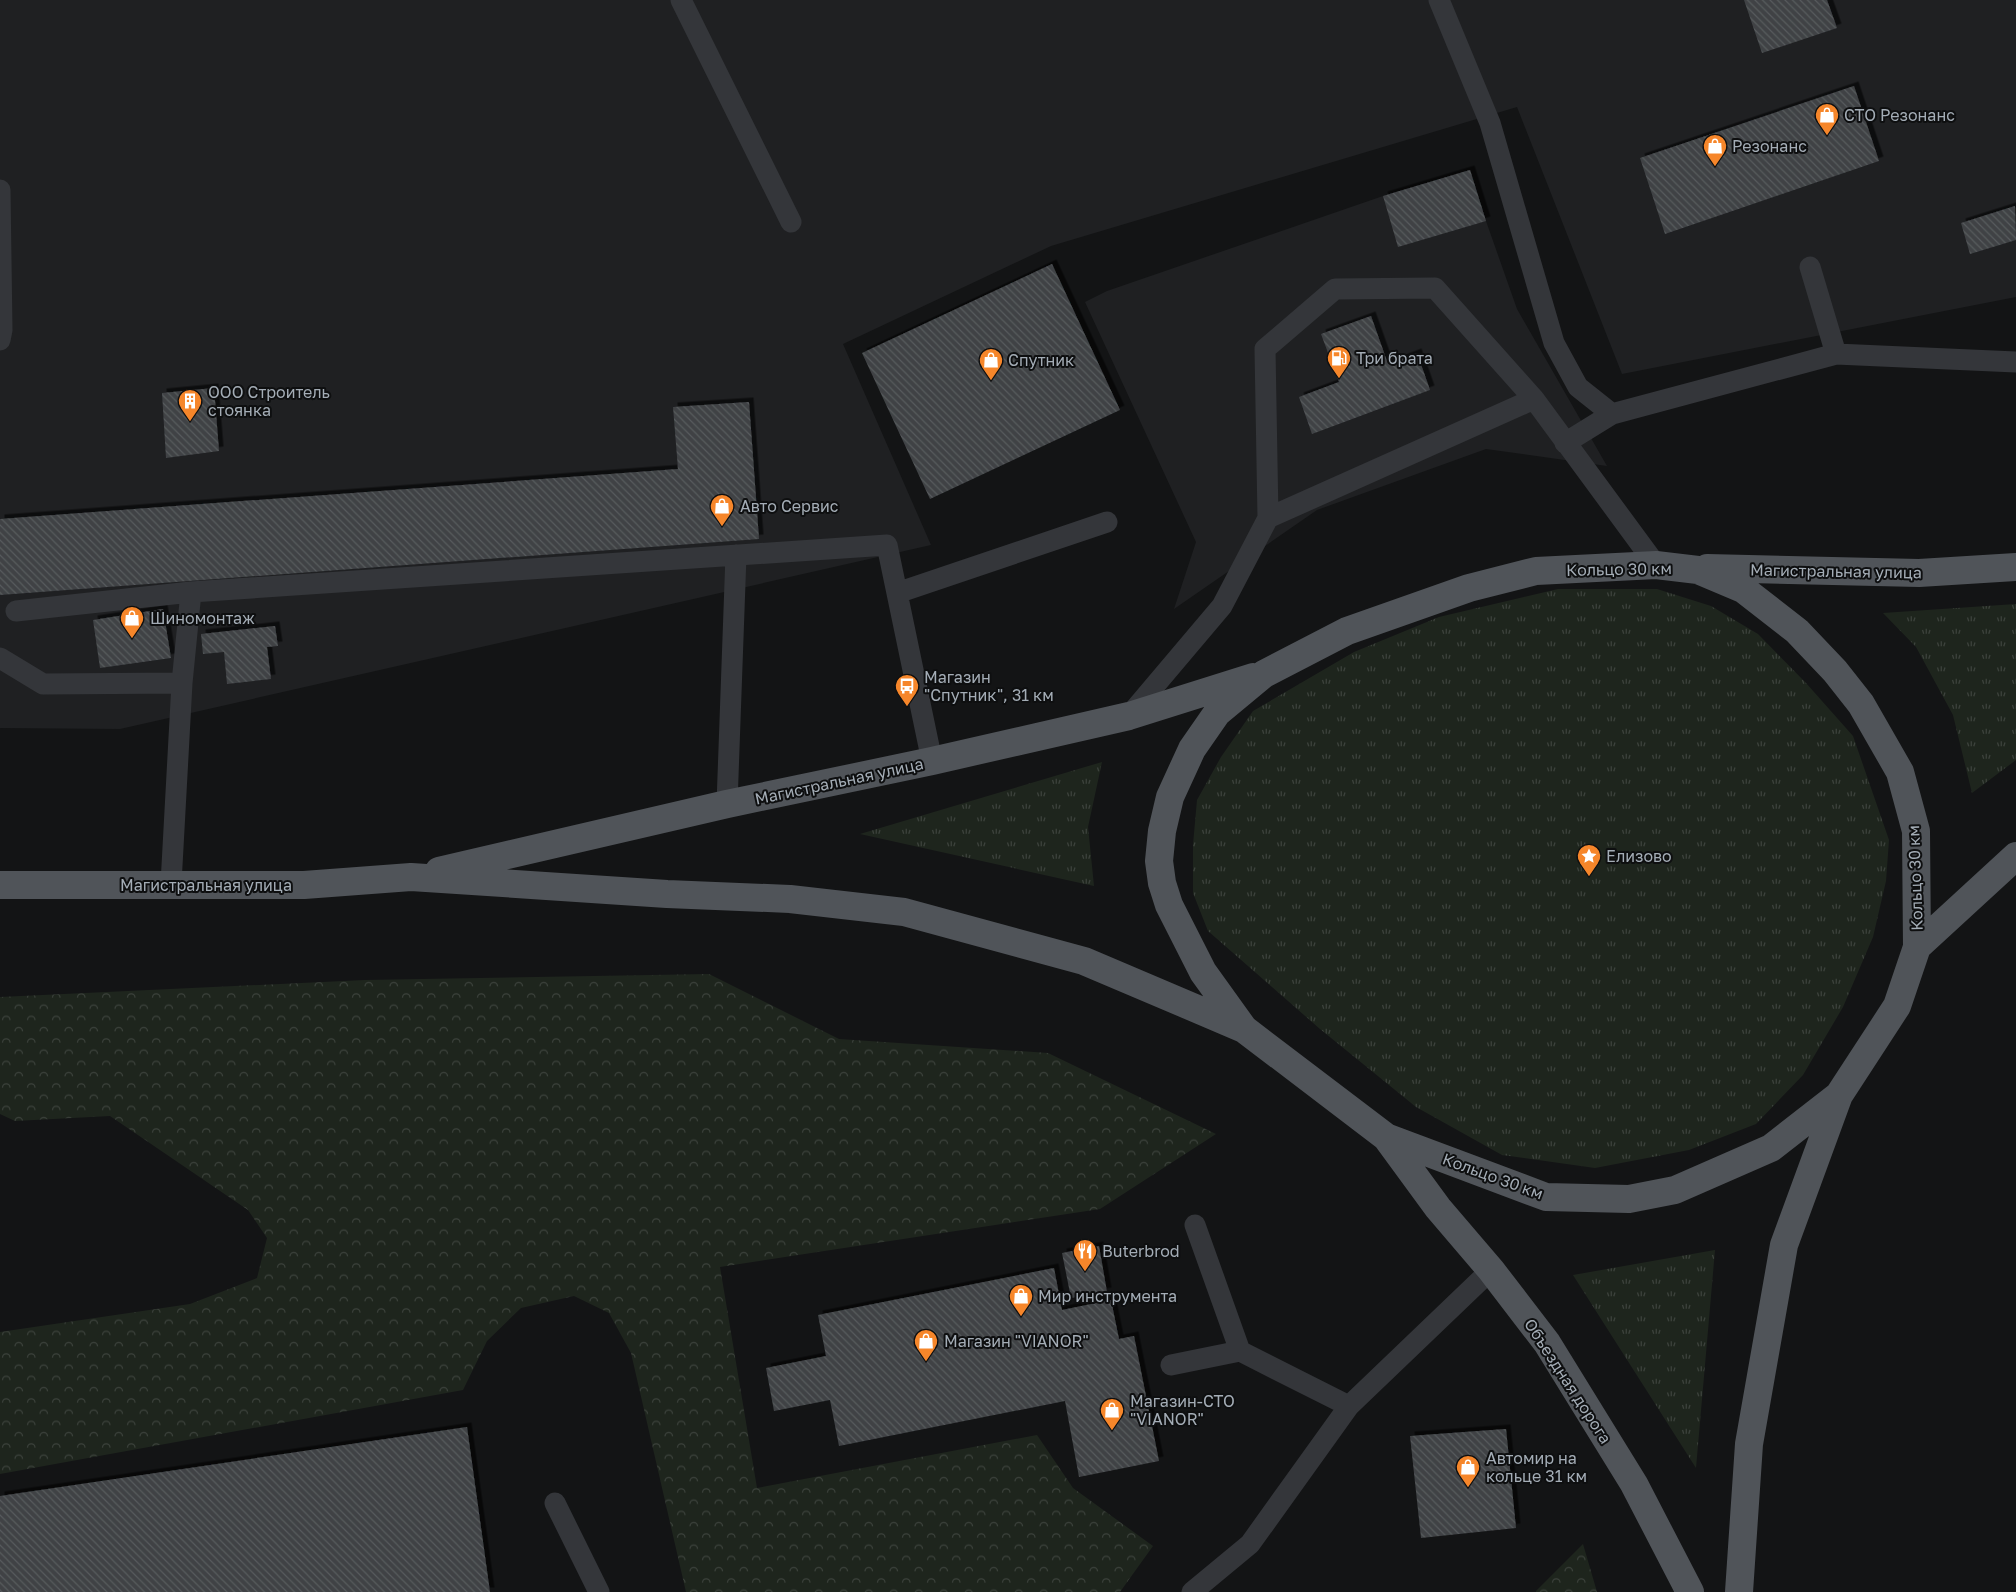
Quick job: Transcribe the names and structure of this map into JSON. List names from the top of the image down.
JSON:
{
  "streets": {
    "main road": ["Кольцо 30 км", "Магистральная улица", "Объездная дорога"]
  },
  "crossings": [
    ["Кольцо 30 км", "Магистральная улица"],
    ["Кольцо 30 км", "Объездная дорога"]
  ],
  "places": {
    "shop": [
      "СТО Резонанс",
      "Резонанс",
      "Спутник",
      "Авто Сервис",
      "Шиномонтаж",
      "Мир инструмента",
      "Магазин \"VIANOR\"",
      "Магазин-СТО \"VIANOR\"",
      "Автомир на кольце 31 км"
    ],
    "fuel station": ["Три брата"],
    "building": ["ООО Строитель стоянка"],
    "bus stop": ["Магазин \"Спутник\", 31 км"],
    "place": ["Елизово"],
    "restaurant": ["Buterbrod"]
  }
}
